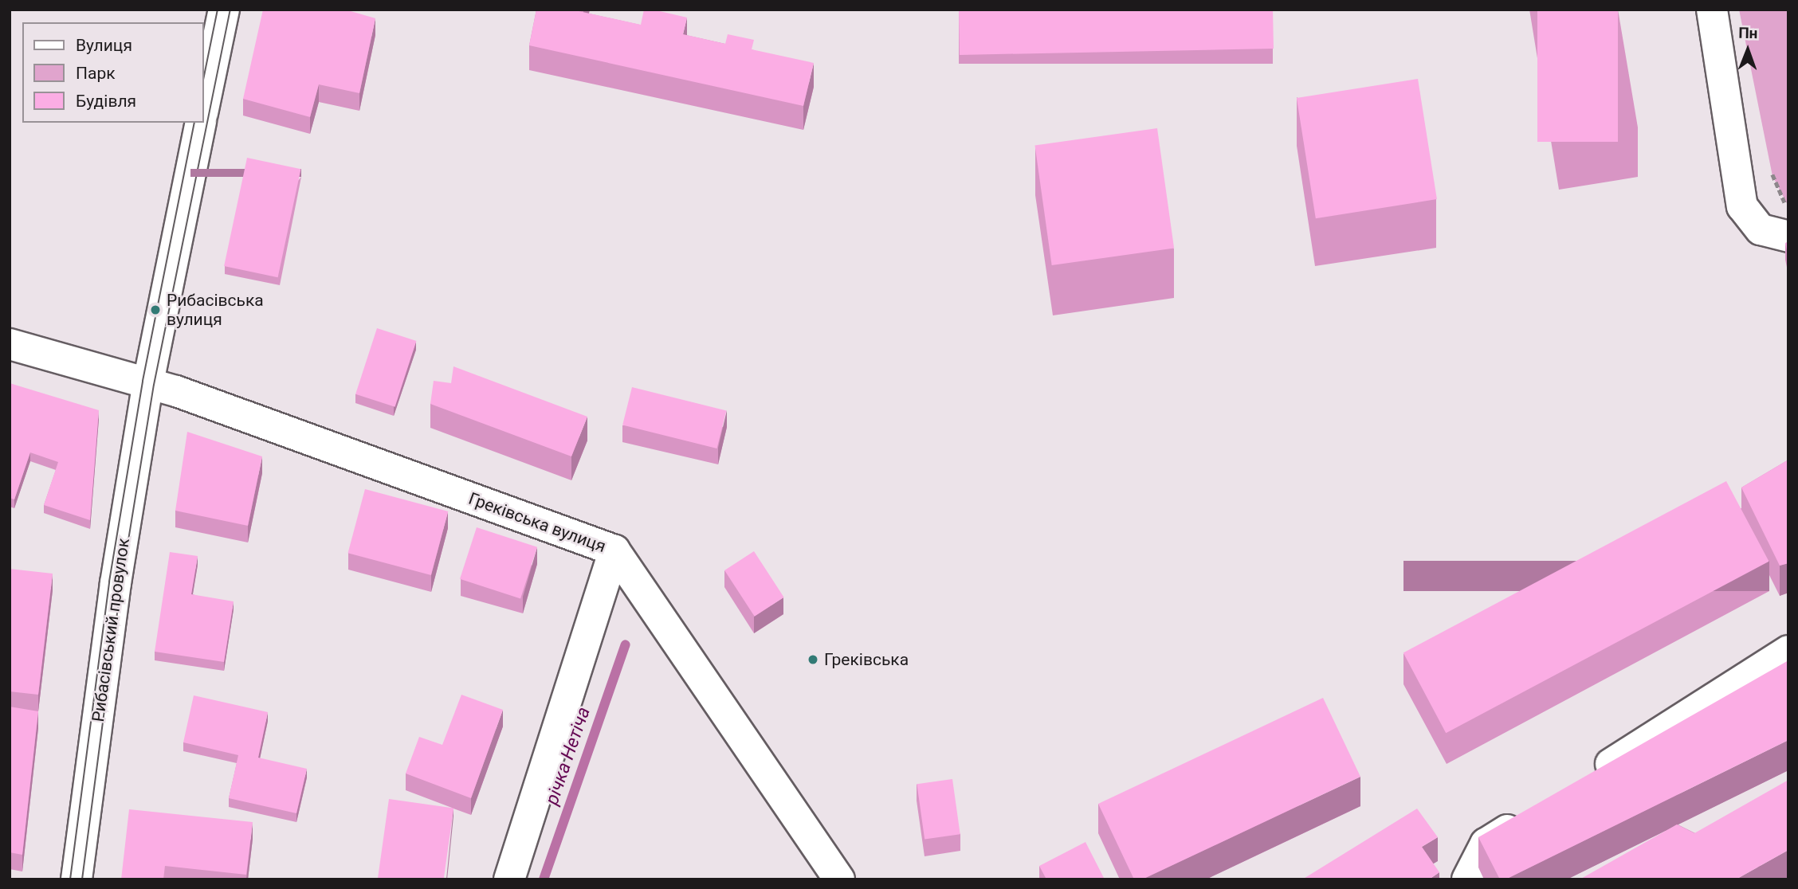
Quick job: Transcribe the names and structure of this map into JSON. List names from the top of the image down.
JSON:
{
  "streets": {
    "street": ["Греківська вулиця", "Рибасівський провулок"]
  },
  "crossings": [
    ["Греківська вулиця", "Рибасівський провулок"]
  ],
  "water": ["річка Нетіча"],
  "places": ["Рибасівська вулиця", "Греківська"],
  "legend": ["Вулиця", "Парк", "Будівля"],
  "north": "top"
}
